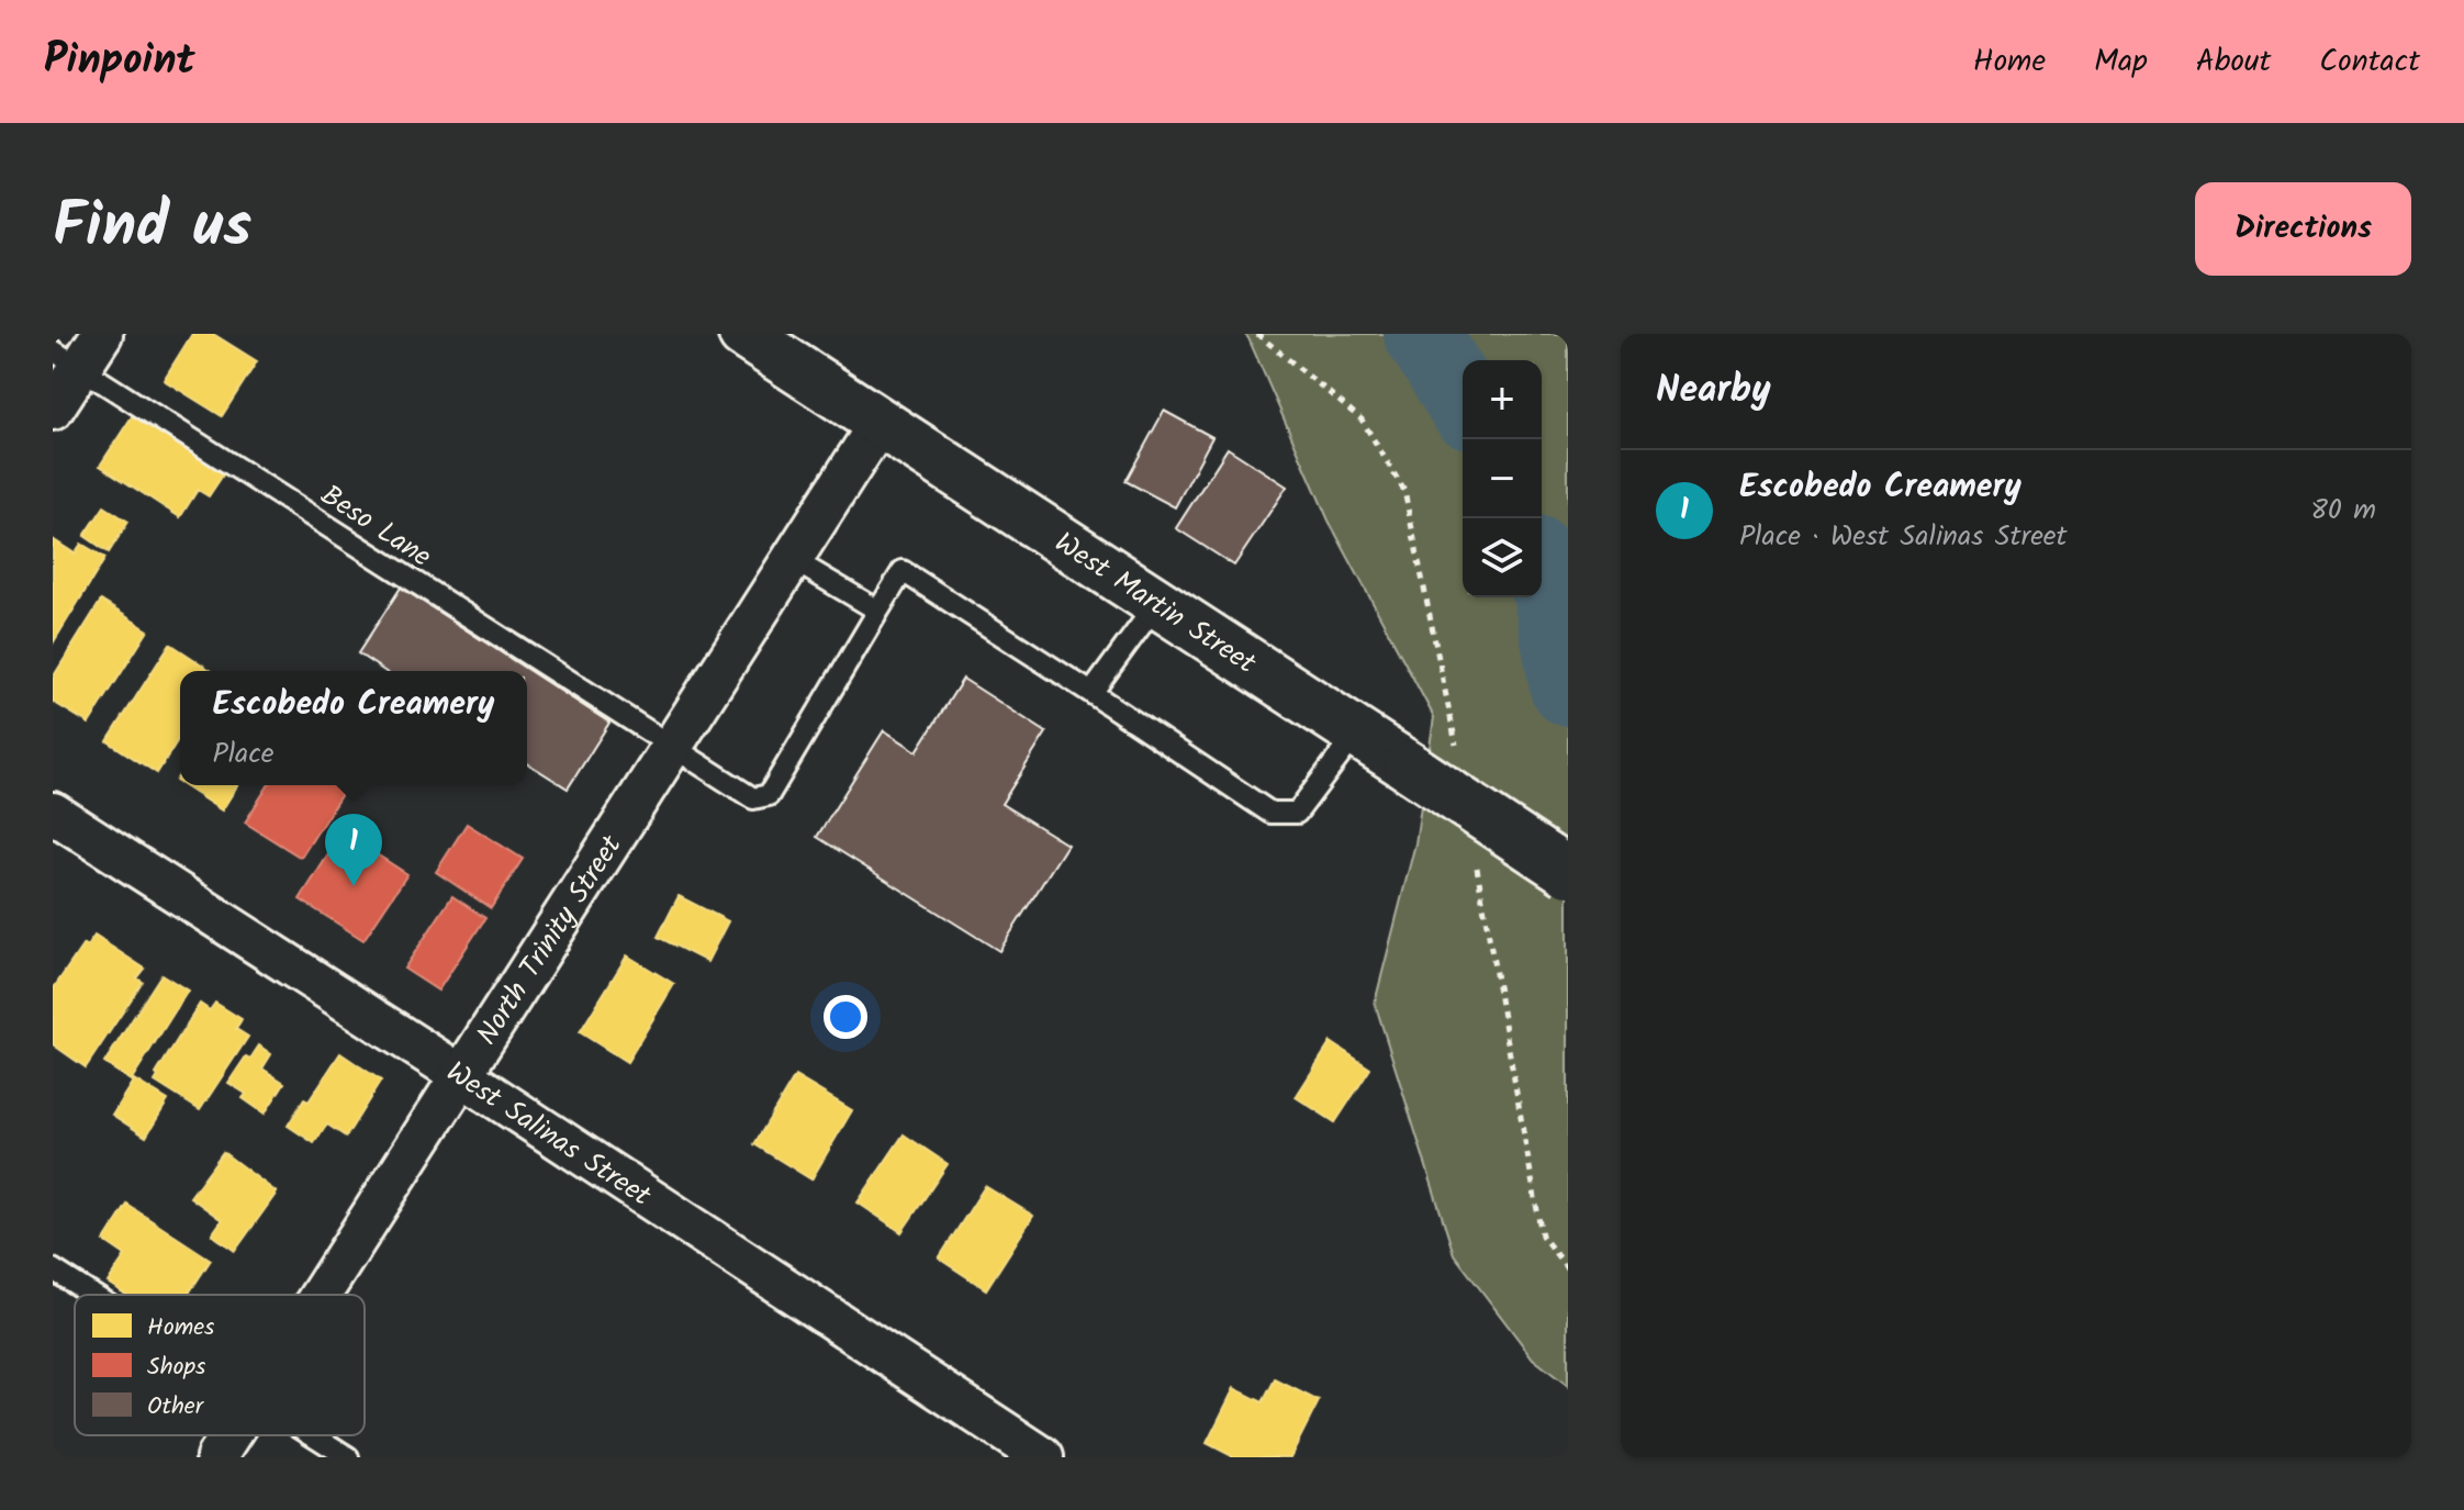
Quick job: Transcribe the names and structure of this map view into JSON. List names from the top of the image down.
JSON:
{
  "streets": {
    "main road": ["West Martin Street"],
    "street": ["North Trinity Street", "West Salinas Street"],
    "lane": ["Beso Lane"]
  },
  "crossings": [
    ["Beso Lane", "North Trinity Street"],
    ["West Martin Street", "North Trinity Street"],
    ["North Trinity Street", "West Salinas Street"]
  ],
  "legend": ["Homes", "Shops", "Other"],
  "page": {
    "header": "Pinpoint",
    "nav": [
      "Home",
      "Map",
      "About",
      "Contact"
    ],
    "title": "Find us",
    "buttons": "Directions",
    "heading": "Nearby",
    "map_buttons": ["+", "−"],
    "list": [
      {
        "mark": "1",
        "name": "Escobedo Creamery",
        "note": "Place · West Salinas Street",
        "value": "80 m"
      }
    ],
    "popup": ["Escobedo Creamery", "Place"],
    "pins": "1"
  }
}
